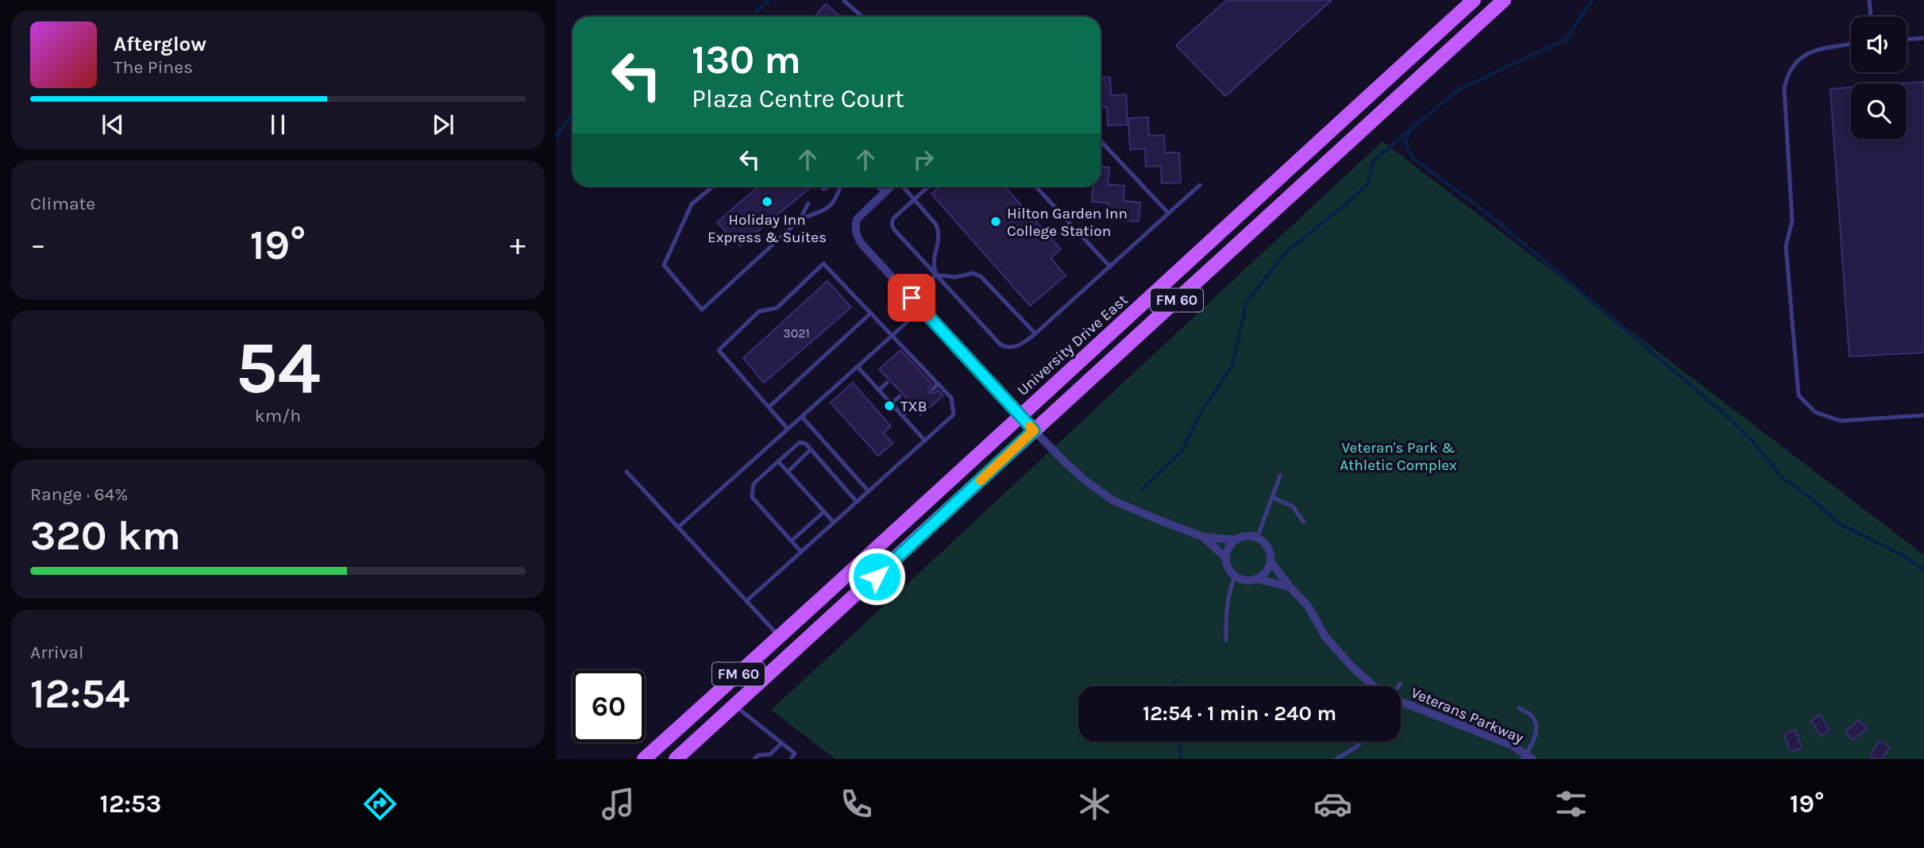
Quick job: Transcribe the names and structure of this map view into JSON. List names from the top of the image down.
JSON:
{
  "streets": {
    "main road": ["FM 60", "University Drive East"],
    "street": ["Veterans Parkway"]
  },
  "parks": ["Veteran's Park & Athletic Complex"],
  "places": ["Holiday Inn Express & Suites", "Hilton Garden Inn College Station", "TXB"],
  "house_numbers": ["3021"],
  "page": {
    "turn": ["130 m", "Plaza Centre Court"],
    "song": ["Afterglow", "The Pines"],
    "tile": [
      "Climate",
      ["54", "km/h"],
      ["Range · 64%", "320 km"],
      ["Arrival", "12:54"]
    ],
    "heat": ["−", "19°", "+"],
    "limit": "60",
    "trip": "12:54 · 1 min · 240 m",
    "tabs": ["12:53", "19°"]
  }
}
